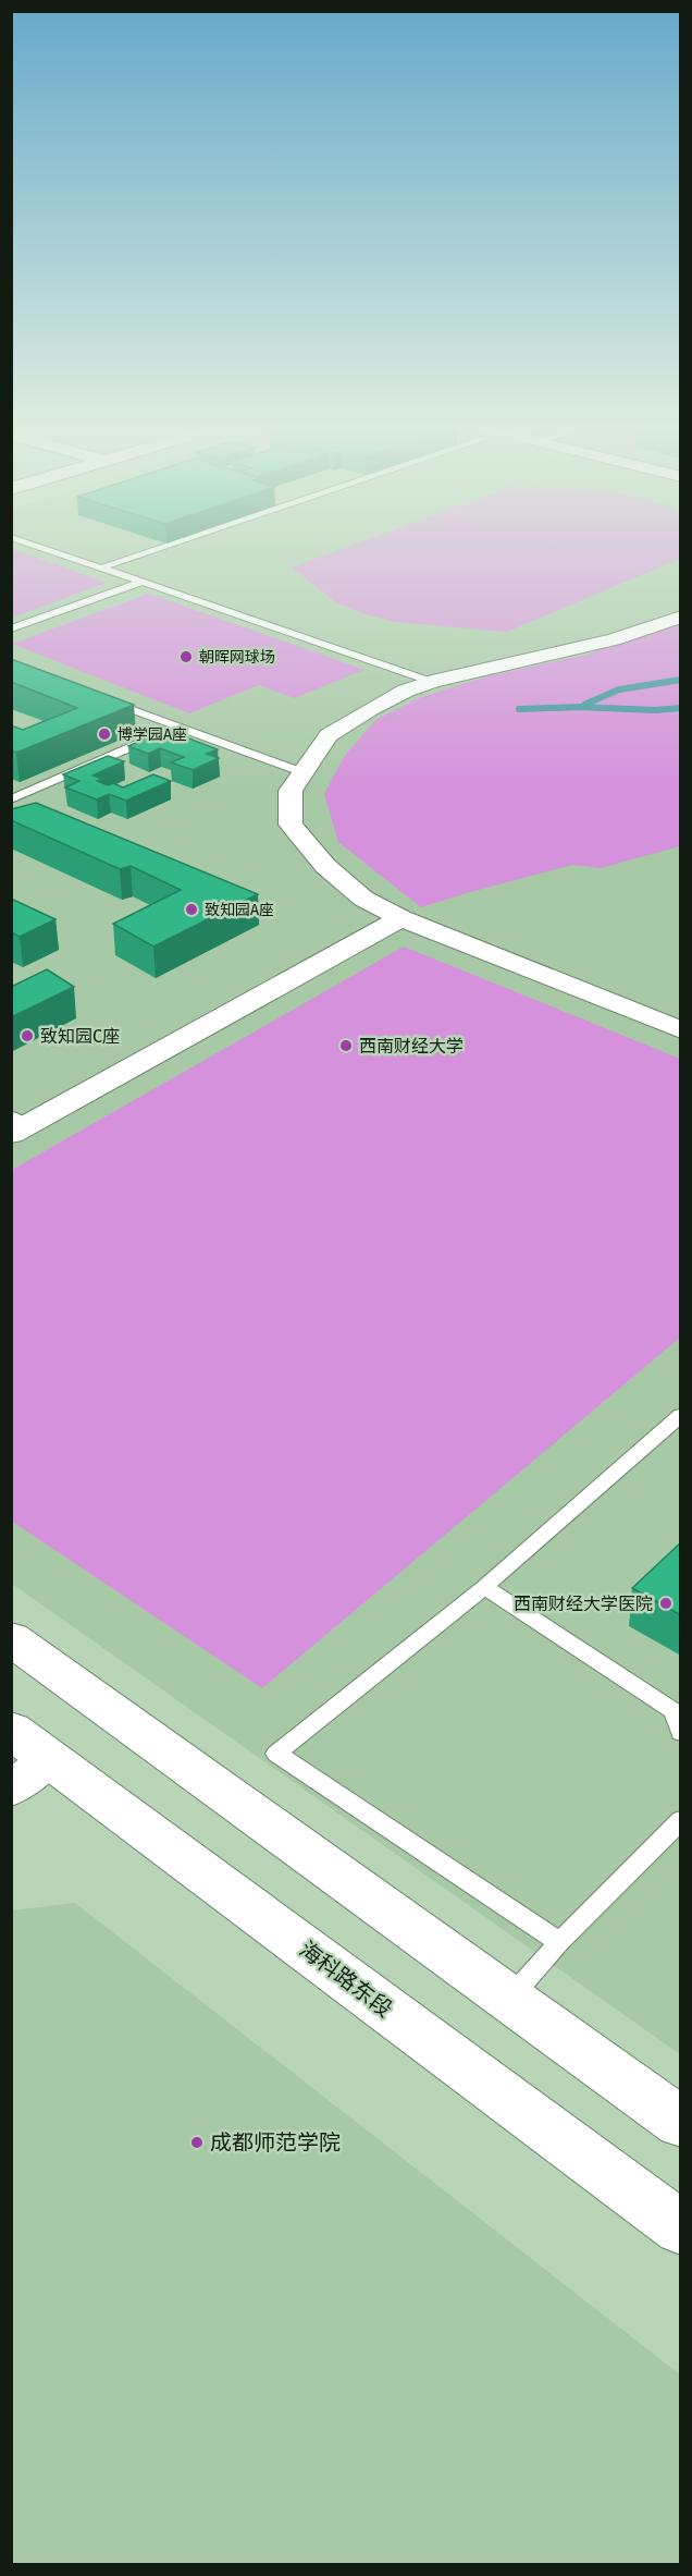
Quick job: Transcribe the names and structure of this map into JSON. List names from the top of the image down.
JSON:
{
  "streets": {
    "main road": ["海科路东段"]
  },
  "places": [
    "朝晖网球场",
    "博学园A座",
    "致知园A座",
    "致知园C座",
    "西南财经大学",
    "西南财经大学医院",
    "成都师范学院"
  ]
}
